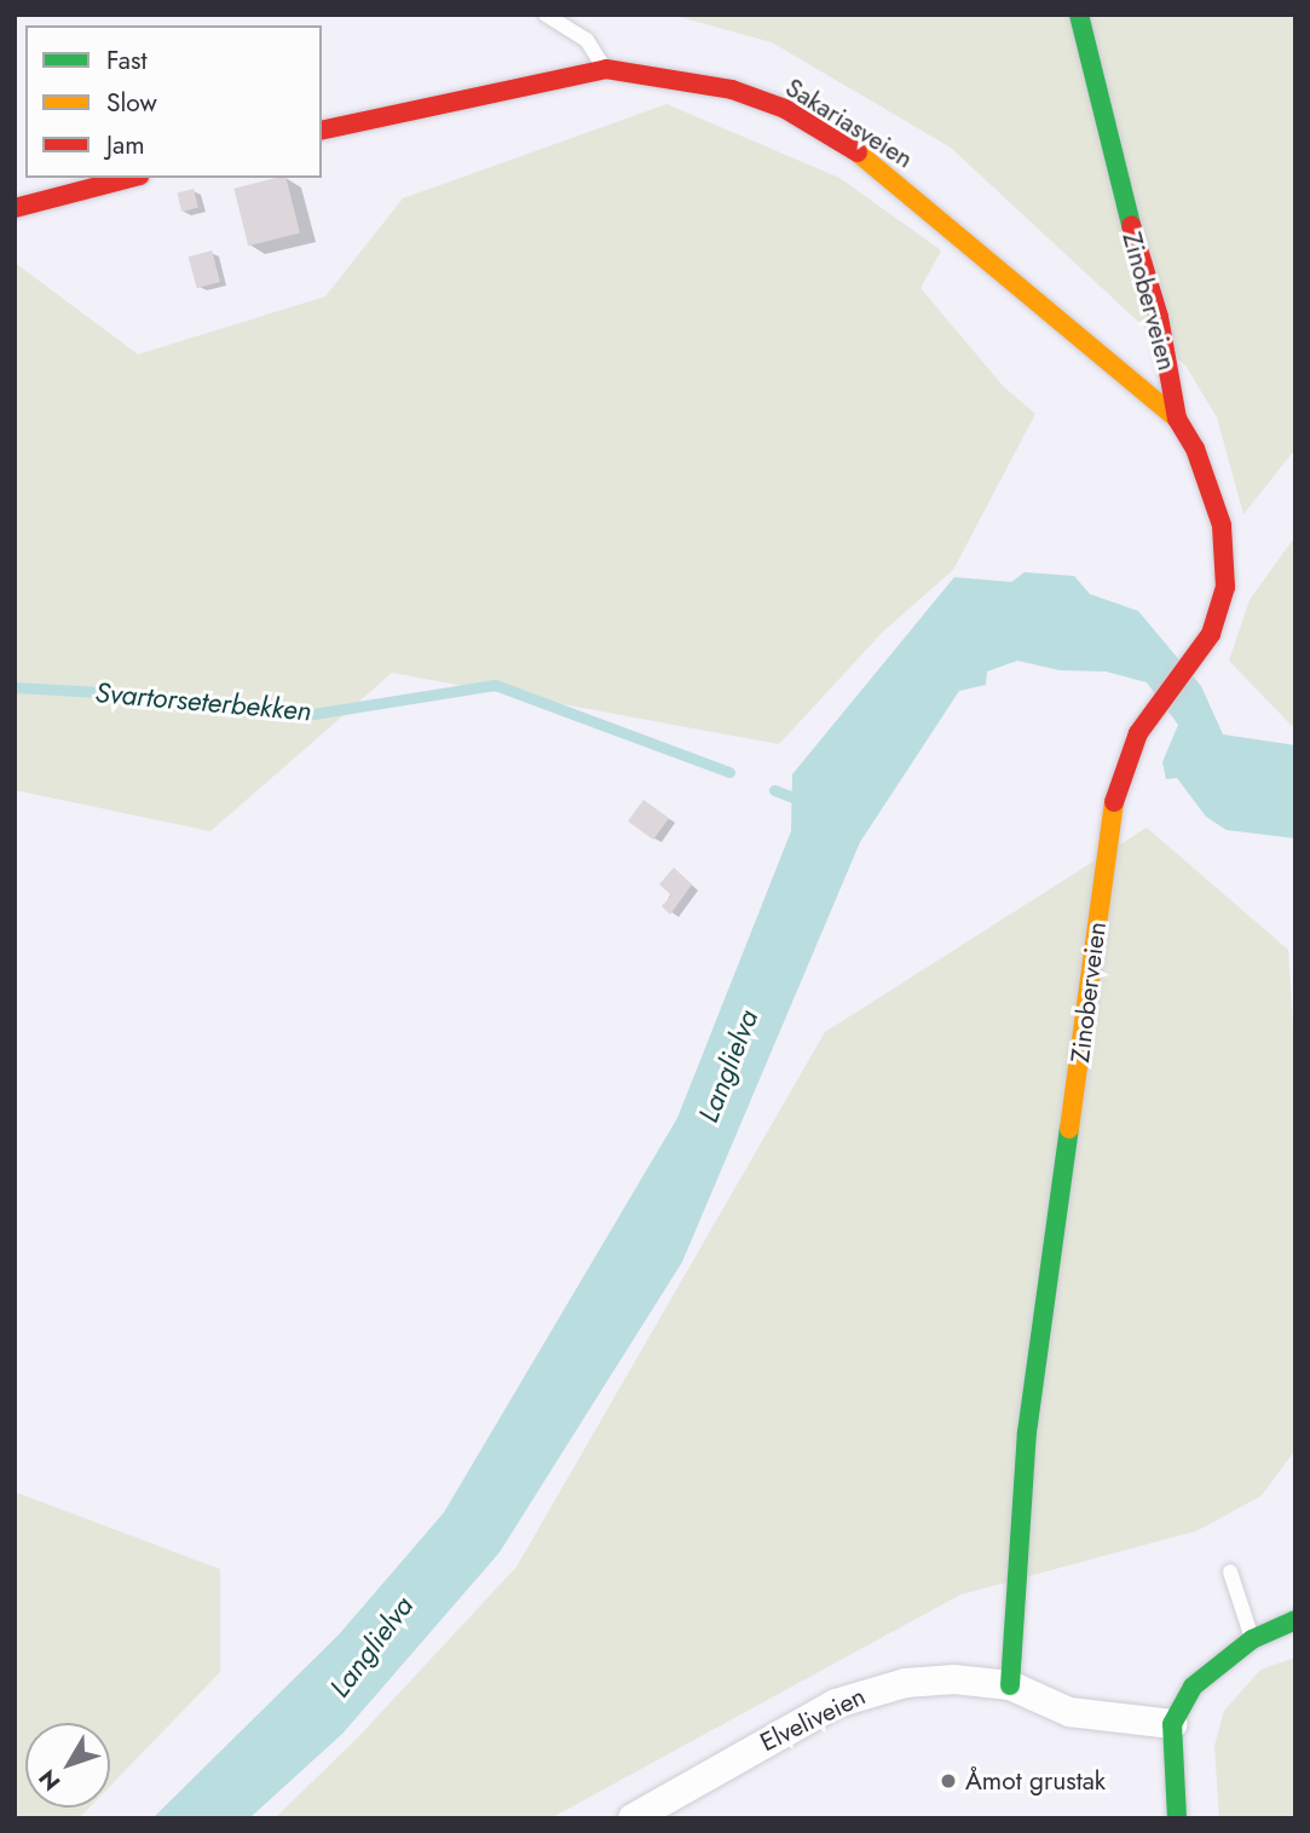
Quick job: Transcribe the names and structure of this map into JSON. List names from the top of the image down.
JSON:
{
  "streets": {
    "street": ["Sakariasveien", "Zinoberveien", "Elveliveien"]
  },
  "crossings": [
    ["Sakariasveien", "Zinoberveien"],
    ["Zinoberveien", "Elveliveien"]
  ],
  "water": ["Svartorseterbekken", "Langlielva"],
  "places": ["Åmot grustak"],
  "legend": ["Fast", "Slow", "Jam"],
  "north": "bottom left"
}
